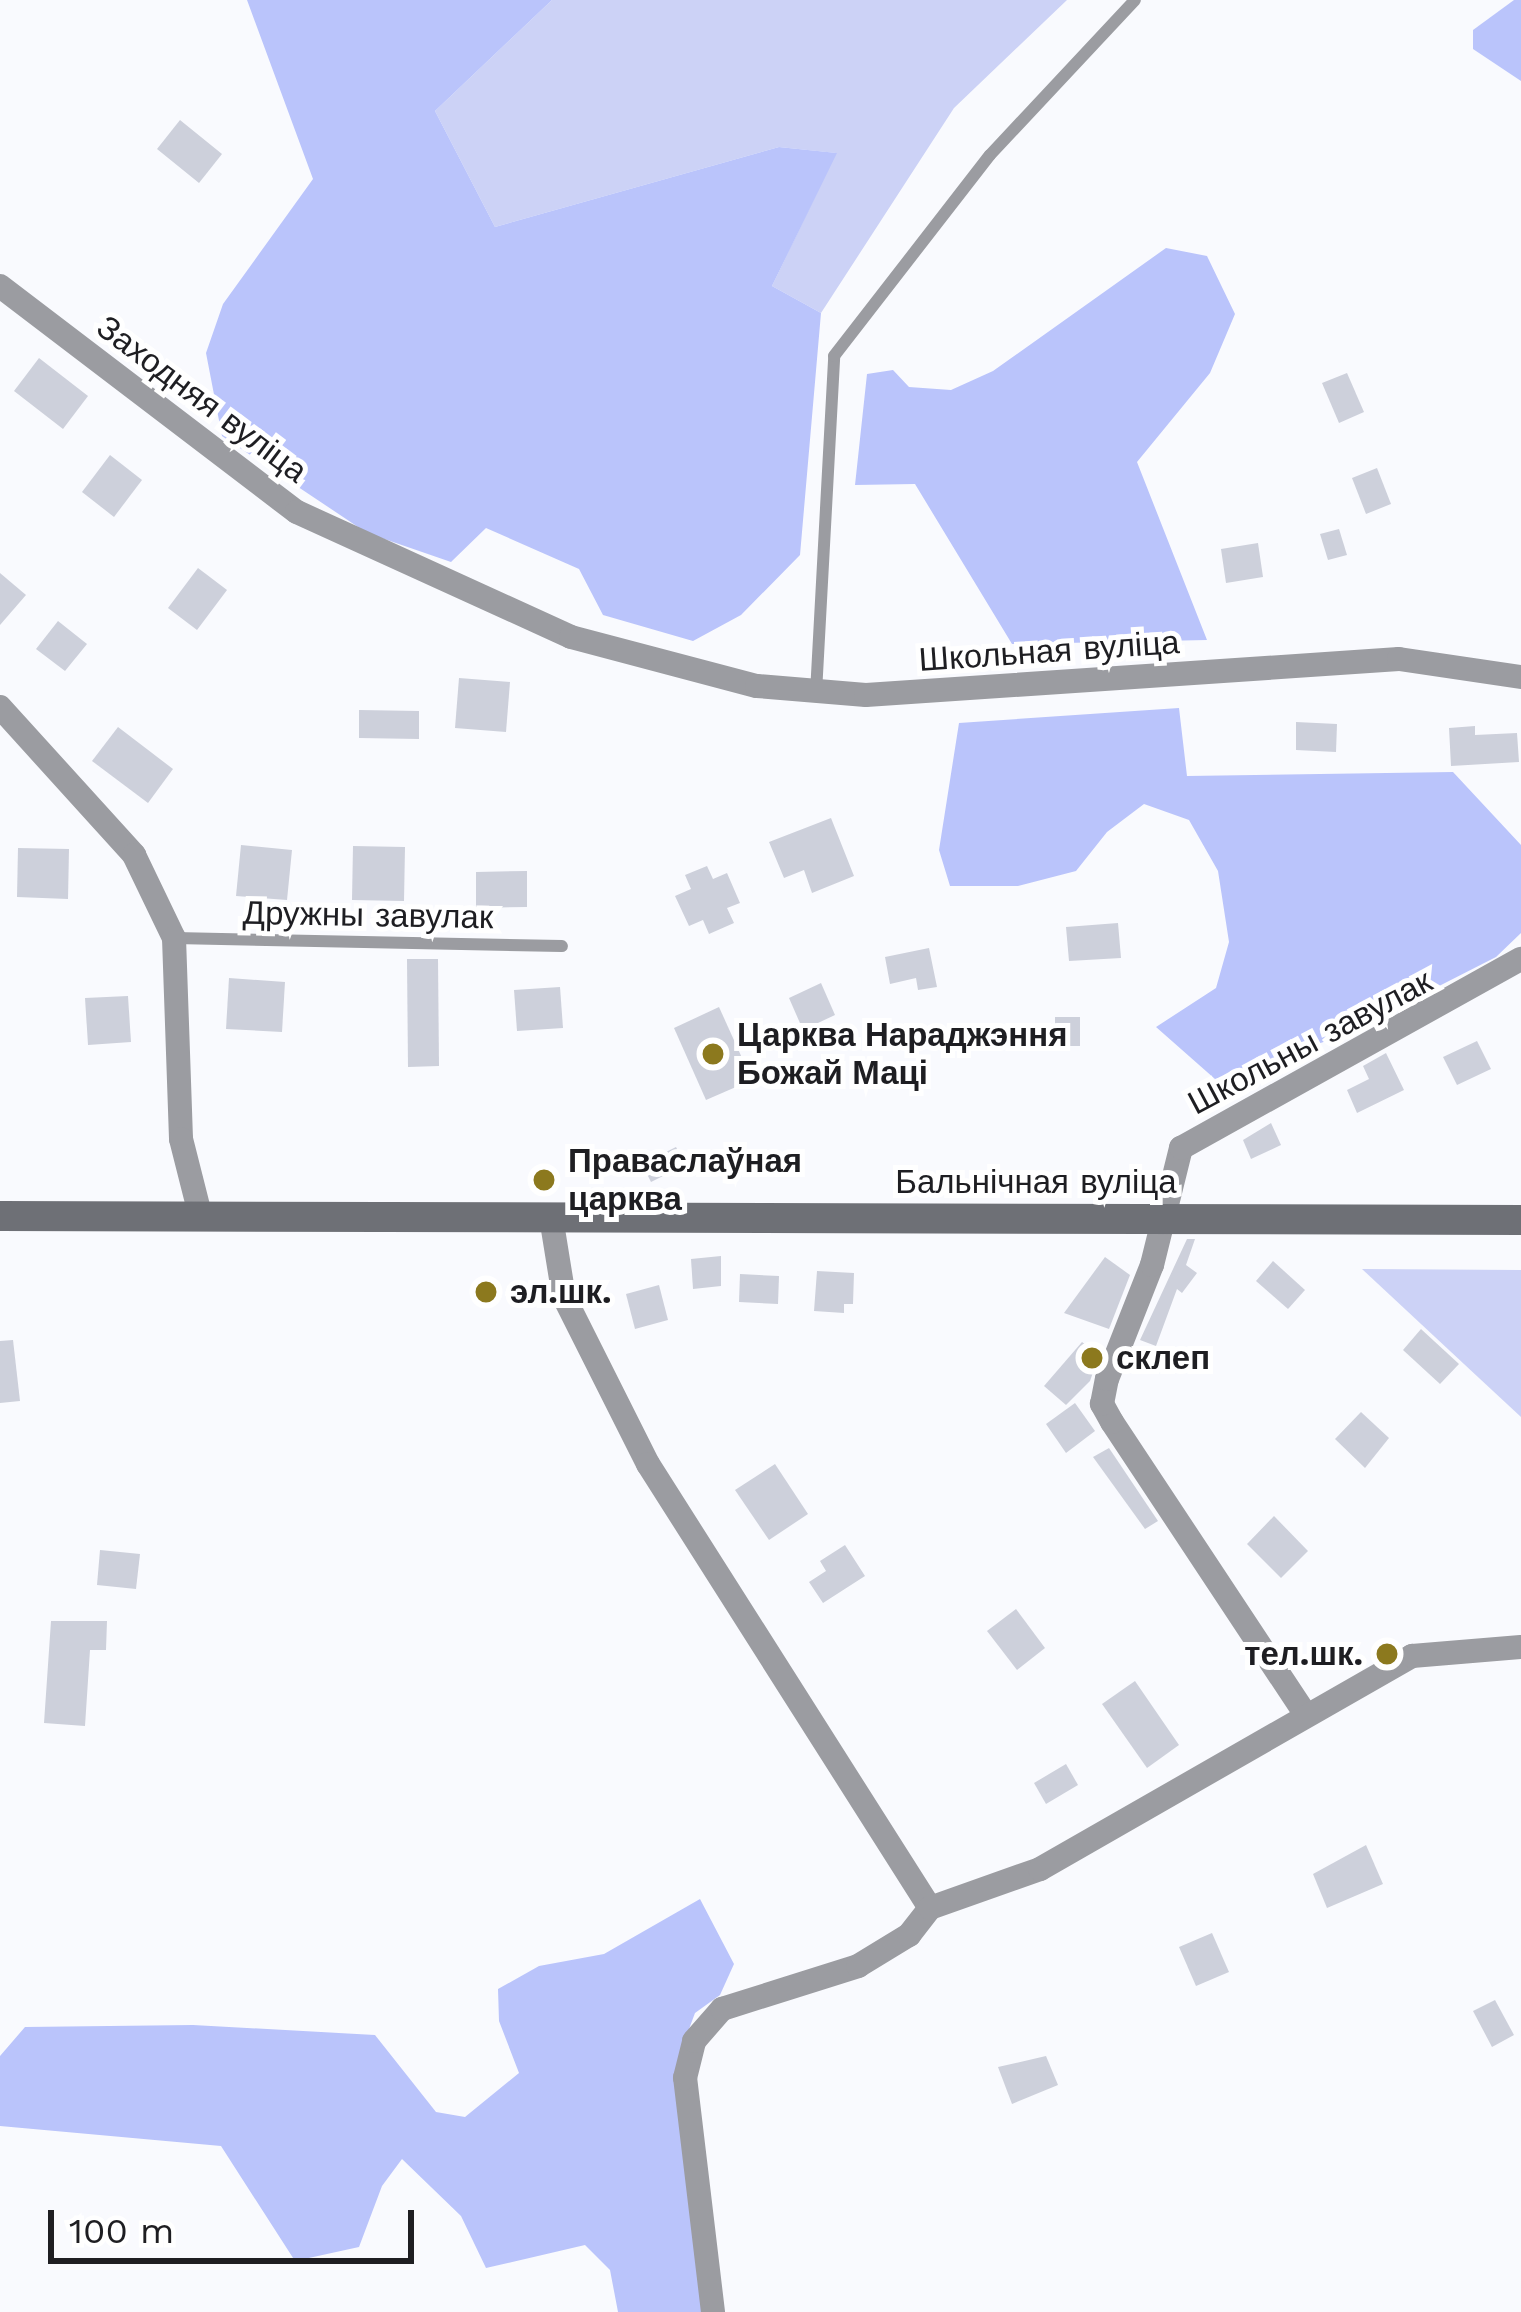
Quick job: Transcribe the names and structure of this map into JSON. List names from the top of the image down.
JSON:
{
  "streets": {
    "street": [
      "Заходняя вуліца",
      "Школьная вуліца",
      "Школьны завулак",
      "Бальнічная вуліца"
    ],
    "lane": ["Дружны завулак"]
  },
  "crossings": [
    ["Заходняя вуліца", "Школьная вуліца"],
    ["Школьны завулак", "Бальнічная вуліца"]
  ],
  "places": [
    "Царква Нараджэння Божай Маці",
    "Праваслаўная царква",
    "эл.шк.",
    "склеп",
    "тел.шк."
  ],
  "scale_bar": "100 m"
}
